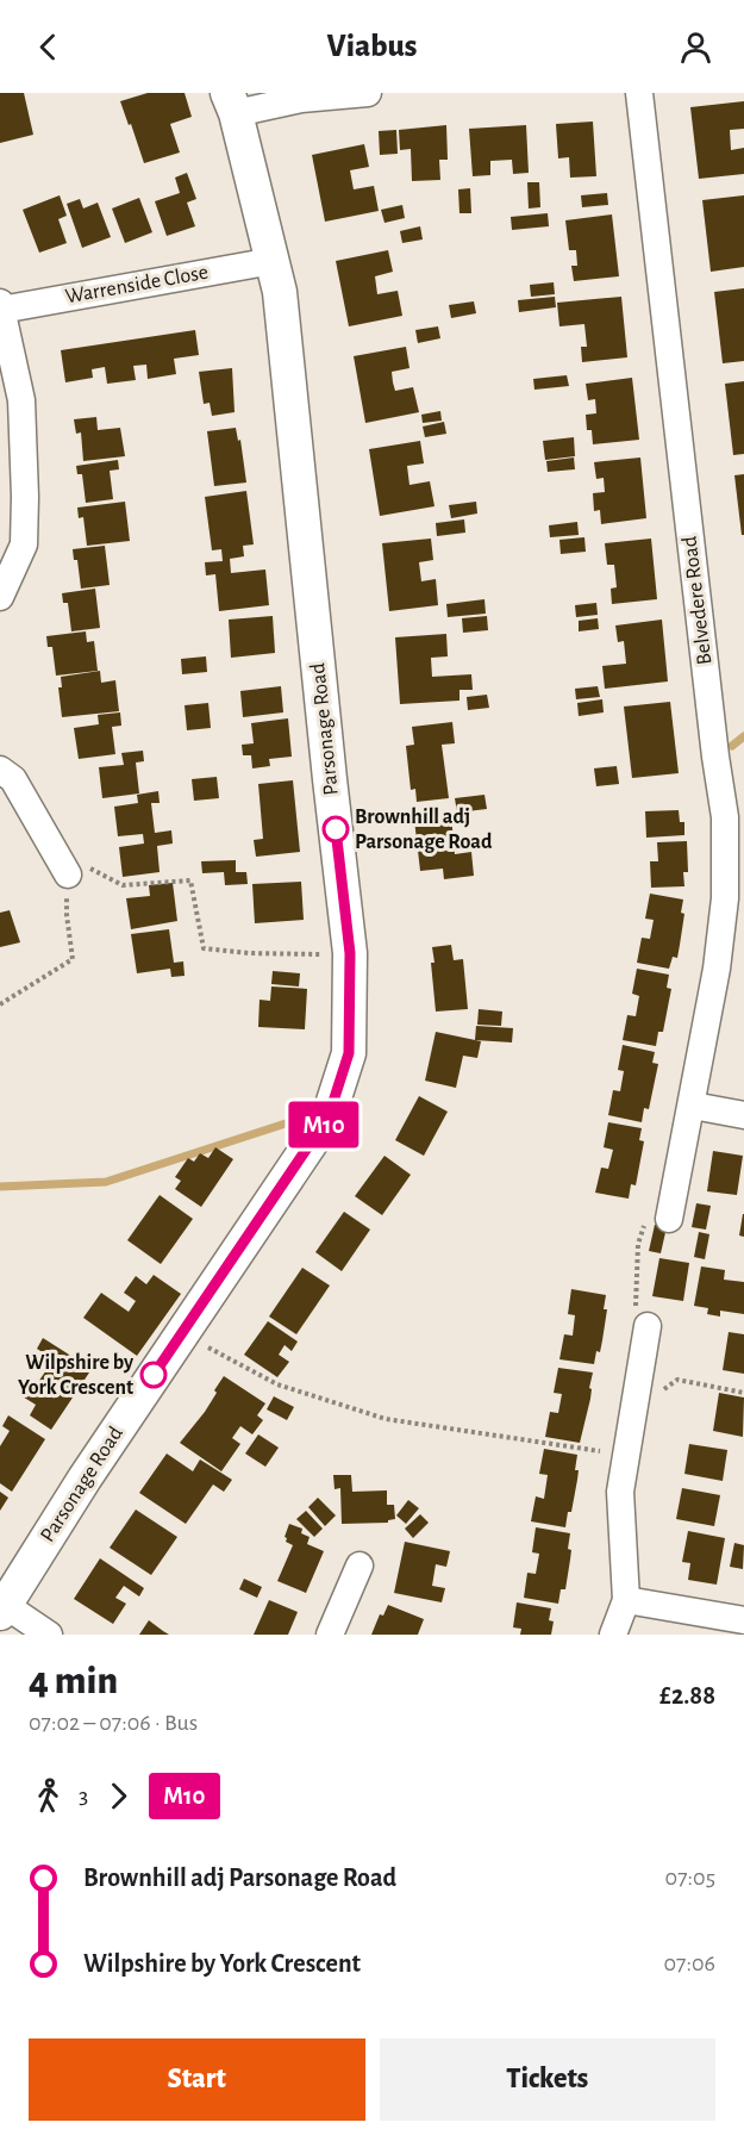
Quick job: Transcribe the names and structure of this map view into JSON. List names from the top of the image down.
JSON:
{
  "streets": {
    "street": ["Warrenside Close", "Belvedere Road", "Parsonage Road"]
  },
  "crossings": [
    ["Warrenside Close", "Parsonage Road"]
  ],
  "places": ["Brownhill adj Parsonage Road", "Wilpshire by York Crescent"],
  "lines": ["bus line M10"],
  "page": {
    "header": "Viabus",
    "on_map": "M10",
    "heading": ["4 min", "07:02 – 07:06 · Bus", "£2.88"],
    "legs": ["3", "M10"],
    "list": [
      {
        "name": "Brownhill adj Parsonage Road",
        "value": "07:05"
      },
      {
        "name": "Wilpshire by York Crescent",
        "value": "07:06"
      }
    ],
    "buttons": ["Start", "Tickets"]
  }
}
